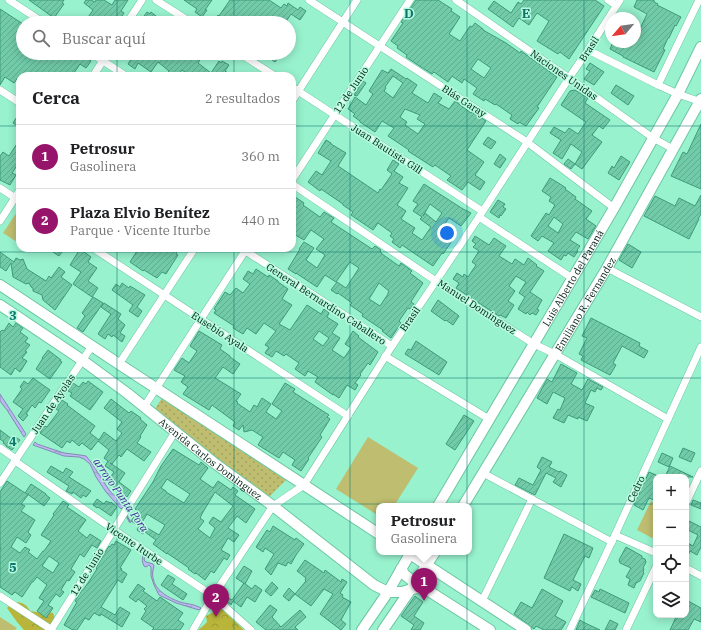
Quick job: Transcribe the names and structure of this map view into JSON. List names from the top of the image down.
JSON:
{
  "streets": {
    "main road": ["Luis Alberto del Paraná", "Emiliano R. Fernandez", "Avenida Carlos Dominguez"],
    "street": [
      "Brasil",
      "Naciones Unidas",
      "12 de Junio",
      "Blás Garay",
      "Juan Bautista Gill",
      "General Bernardino Caballero",
      "Manuel Domínguez",
      "Eusebio Ayala",
      "Juan de Ayolas",
      "Cedro",
      "Vicente Iturbe"
    ]
  },
  "crossings": [
    ["Brasil", "Naciones Unidas"],
    ["Brasil", "Blás Garay"],
    ["Brasil", "Juan Bautista Gill"],
    ["Brasil", "General Bernardino Caballero"],
    ["Brasil", "Manuel Domínguez"],
    ["Brasil", "Eusebio Ayala"],
    ["Brasil", "Avenida Carlos Dominguez"],
    ["Brasil", "Vicente Iturbe"],
    ["Naciones Unidas", "Luis Alberto del Paraná"],
    ["Naciones Unidas", "Emiliano R. Fernandez"],
    ["12 de Junio", "Blás Garay"],
    ["12 de Junio", "Juan Bautista Gill"],
    ["12 de Junio", "Avenida Carlos Dominguez"],
    ["12 de Junio", "Vicente Iturbe"],
    ["Blás Garay", "Luis Alberto del Paraná"],
    ["Juan Bautista Gill", "Luis Alberto del Paraná"],
    ["Luis Alberto del Paraná", "Manuel Domínguez"],
    ["Emiliano R. Fernandez", "Manuel Domínguez"],
    ["Manuel Domínguez", "Cedro"],
    ["Juan de Ayolas", "Avenida Carlos Dominguez"],
    ["Juan de Ayolas", "Vicente Iturbe"]
  ],
  "water": ["arroyo Punta Pora"],
  "north": "bottom left",
  "page": {
    "search": "Buscar aquí",
    "heading": ["Cerca", "2 resultados"],
    "list": [
      {
        "mark": "1",
        "name": "Petrosur",
        "note": "Gasolinera",
        "value": "360 m"
      },
      {
        "mark": "2",
        "name": "Plaza Elvio Benítez",
        "note": "Parque · Vicente Iturbe",
        "value": "440 m"
      }
    ],
    "map_buttons": ["+", "−"],
    "popup": ["Petrosur", "Gasolinera"],
    "pins": ["1", "2"]
  },
  "grid": {
    "columns": ["D", "E"],
    "rows": ["3", "4", "5"]
  }
}
